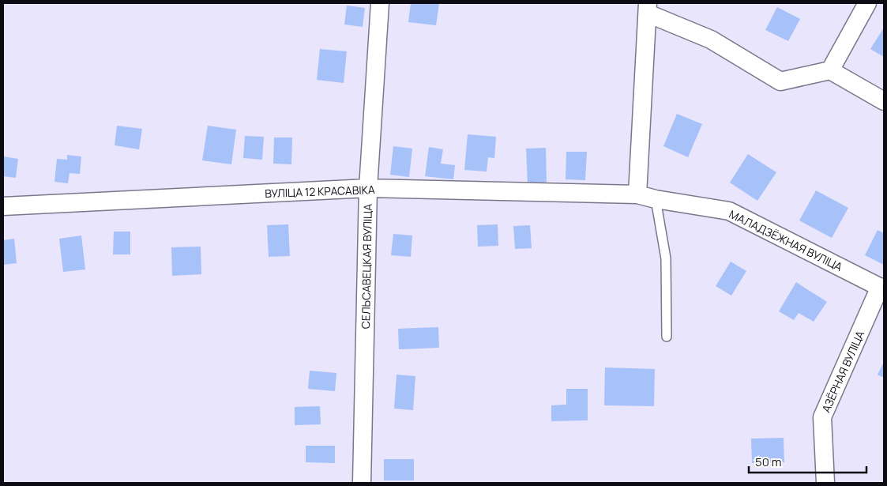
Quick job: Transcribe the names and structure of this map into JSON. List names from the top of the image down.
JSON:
{
  "streets": {
    "street": [
      "ВУЛІЦА 12 КРАСАВІКА",
      "МАЛАДЗЁЖНАЯ ВУЛІЦА",
      "СЕЛЬСАВЕЦКАЯ ВУЛІЦА",
      "АЗЁРНАЯ ВУЛІЦА"
    ]
  },
  "crossings": [
    ["ВУЛІЦА 12 КРАСАВІКА", "МАЛАДЗЁЖНАЯ ВУЛІЦА"],
    ["ВУЛІЦА 12 КРАСАВІКА", "СЕЛЬСАВЕЦКАЯ ВУЛІЦА"],
    ["МАЛАДЗЁЖНАЯ ВУЛІЦА", "АЗЁРНАЯ ВУЛІЦА"]
  ],
  "scale_bar": "50 m"
}
